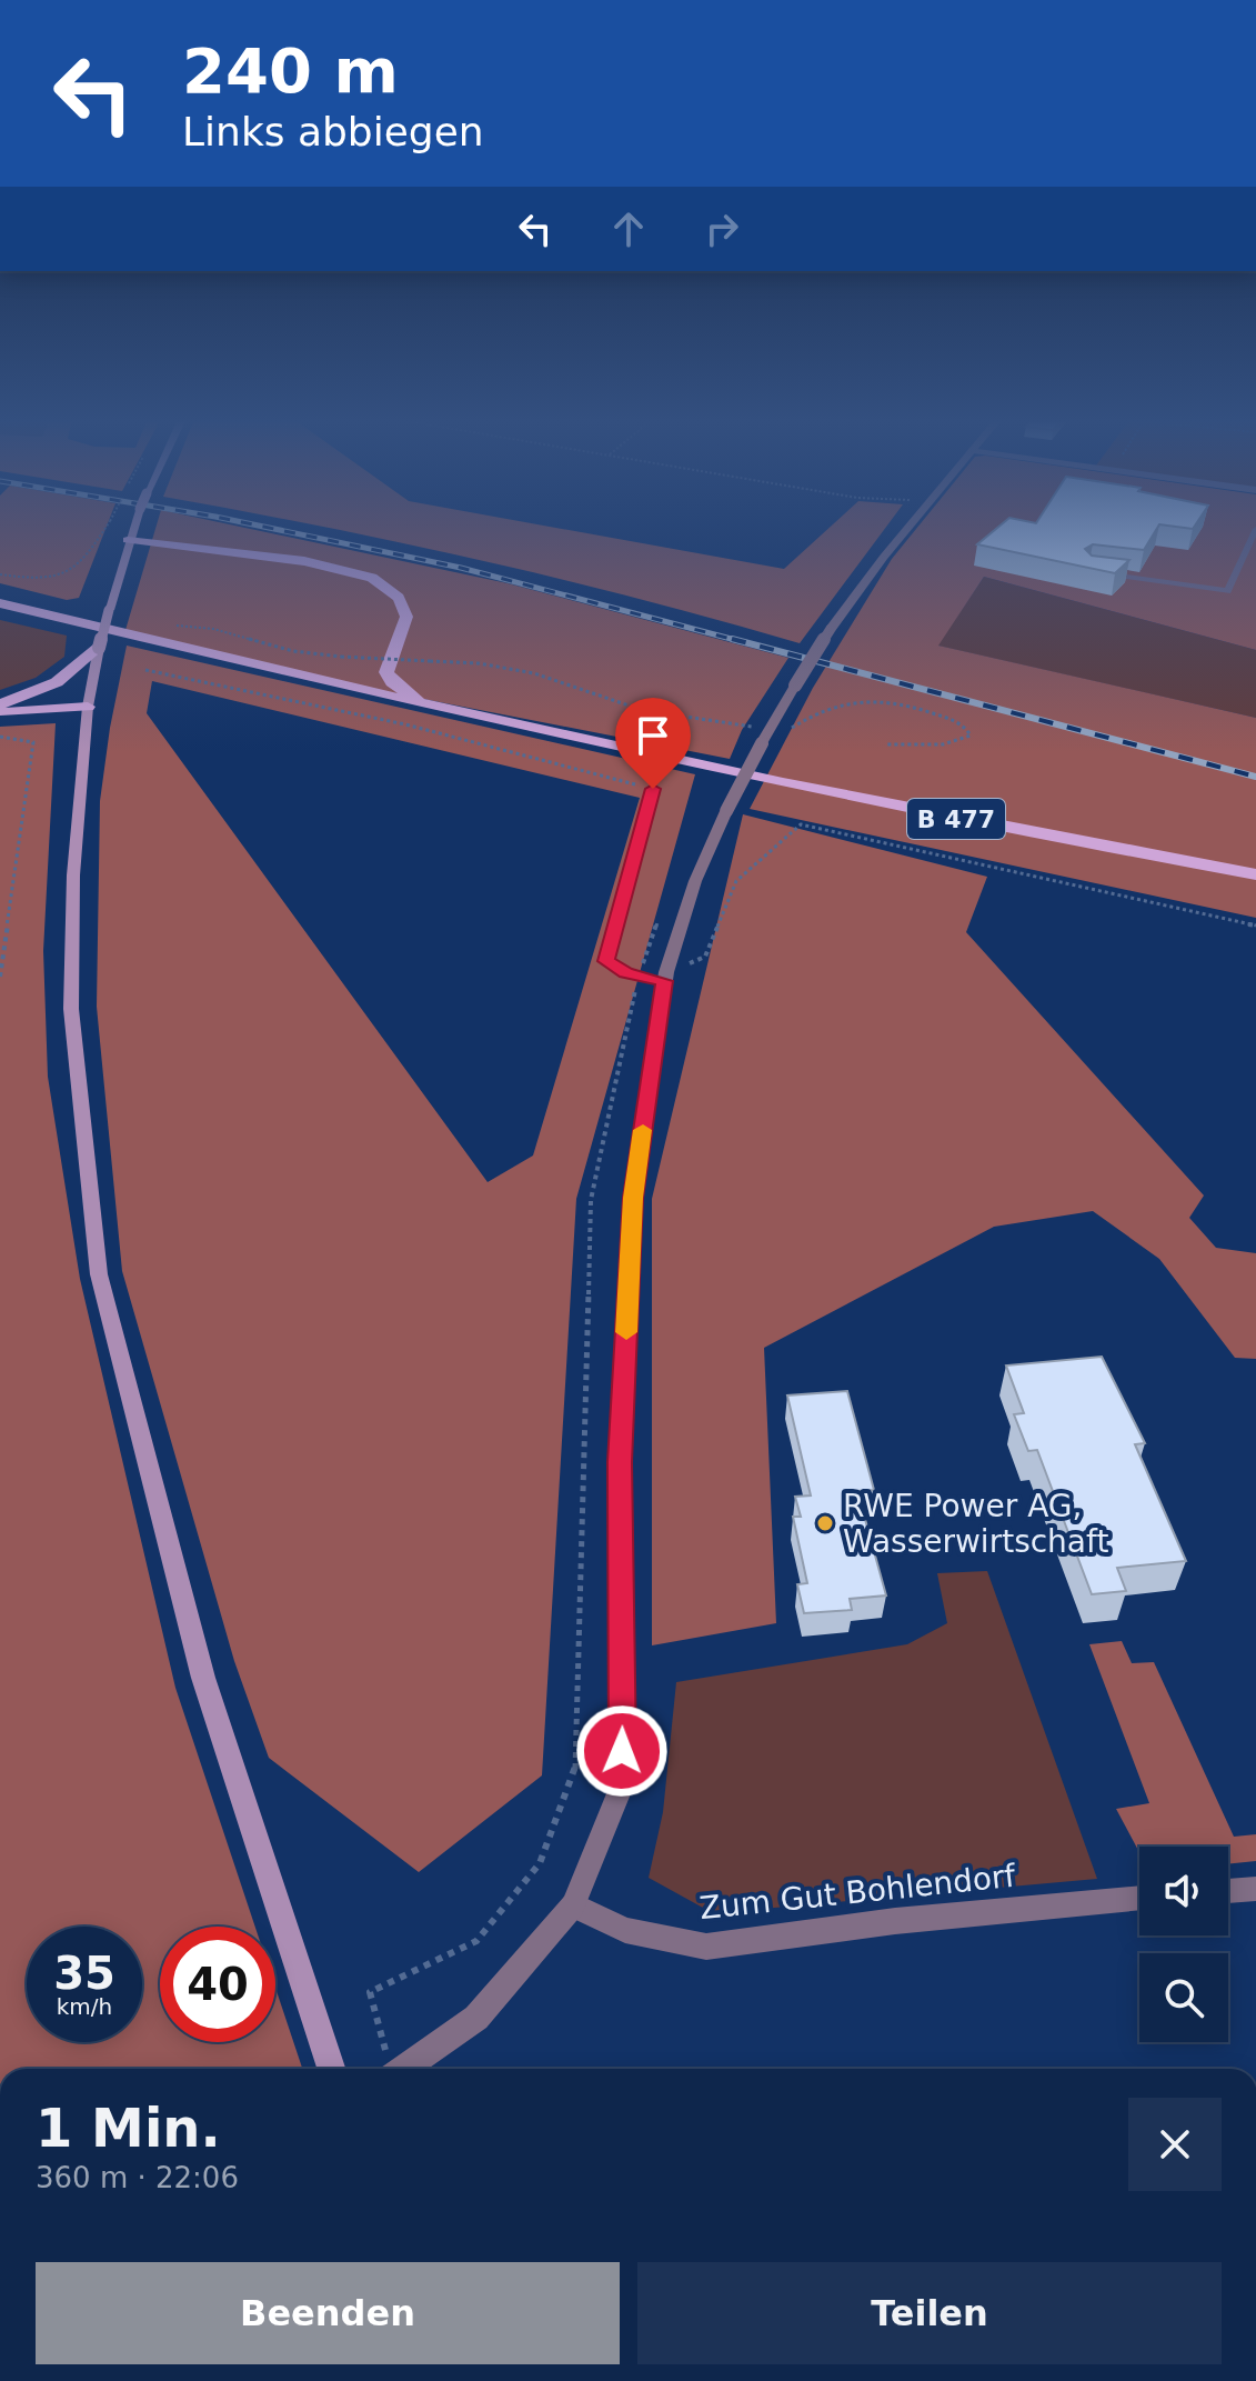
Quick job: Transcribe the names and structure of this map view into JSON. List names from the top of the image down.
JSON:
{
  "streets": {
    "main road": ["B 477"],
    "street": ["Zum Gut Bohlendorf"]
  },
  "places": ["RWE Power AG, Wasserwirtschaft"],
  "page": {
    "turn": ["240 m", "Links abbiegen"],
    "speed": "35 km/h",
    "limit": "40",
    "heading": ["1 Min.", "360 m · 22:06"],
    "buttons": ["Beenden", "Teilen"]
  }
}
